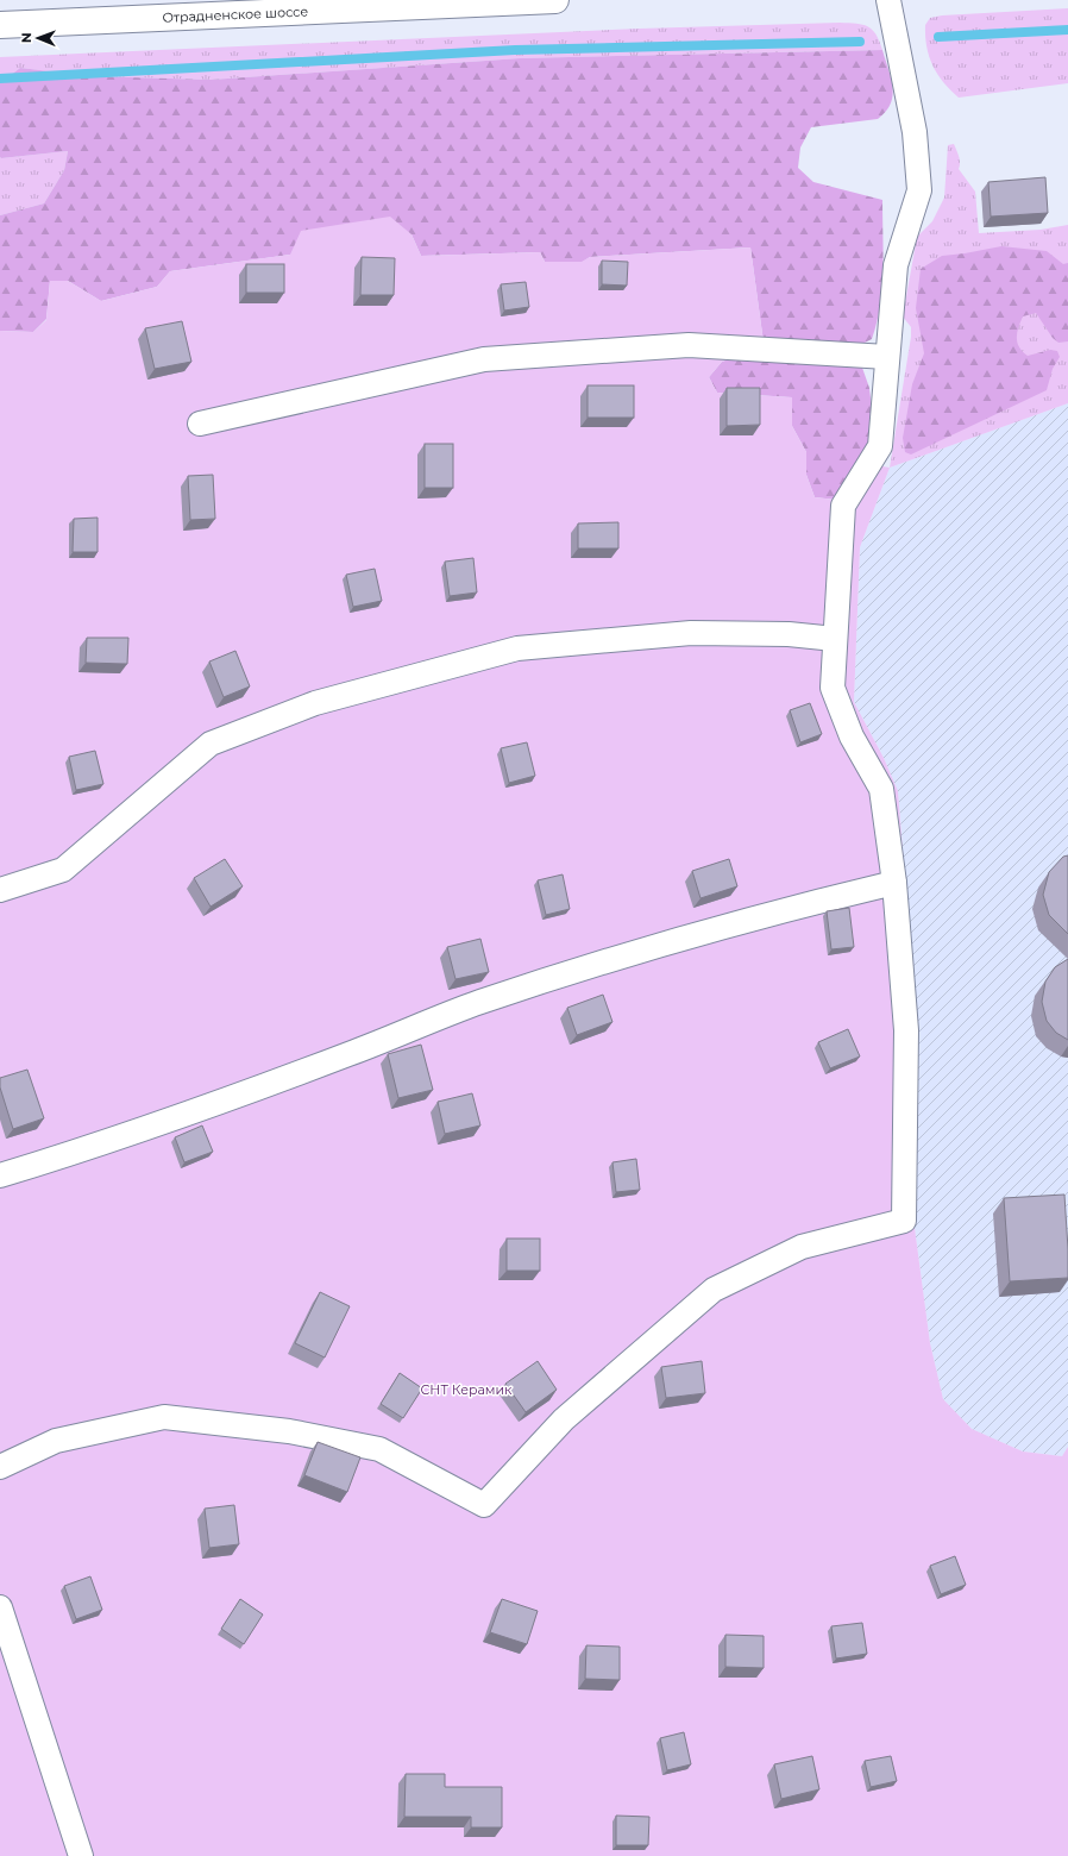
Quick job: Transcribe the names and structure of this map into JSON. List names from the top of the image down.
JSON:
{
  "streets": {
    "main road": ["Отрадненское шоссе"]
  },
  "parks": ["СНТ Керамик"],
  "north": "left"
}
